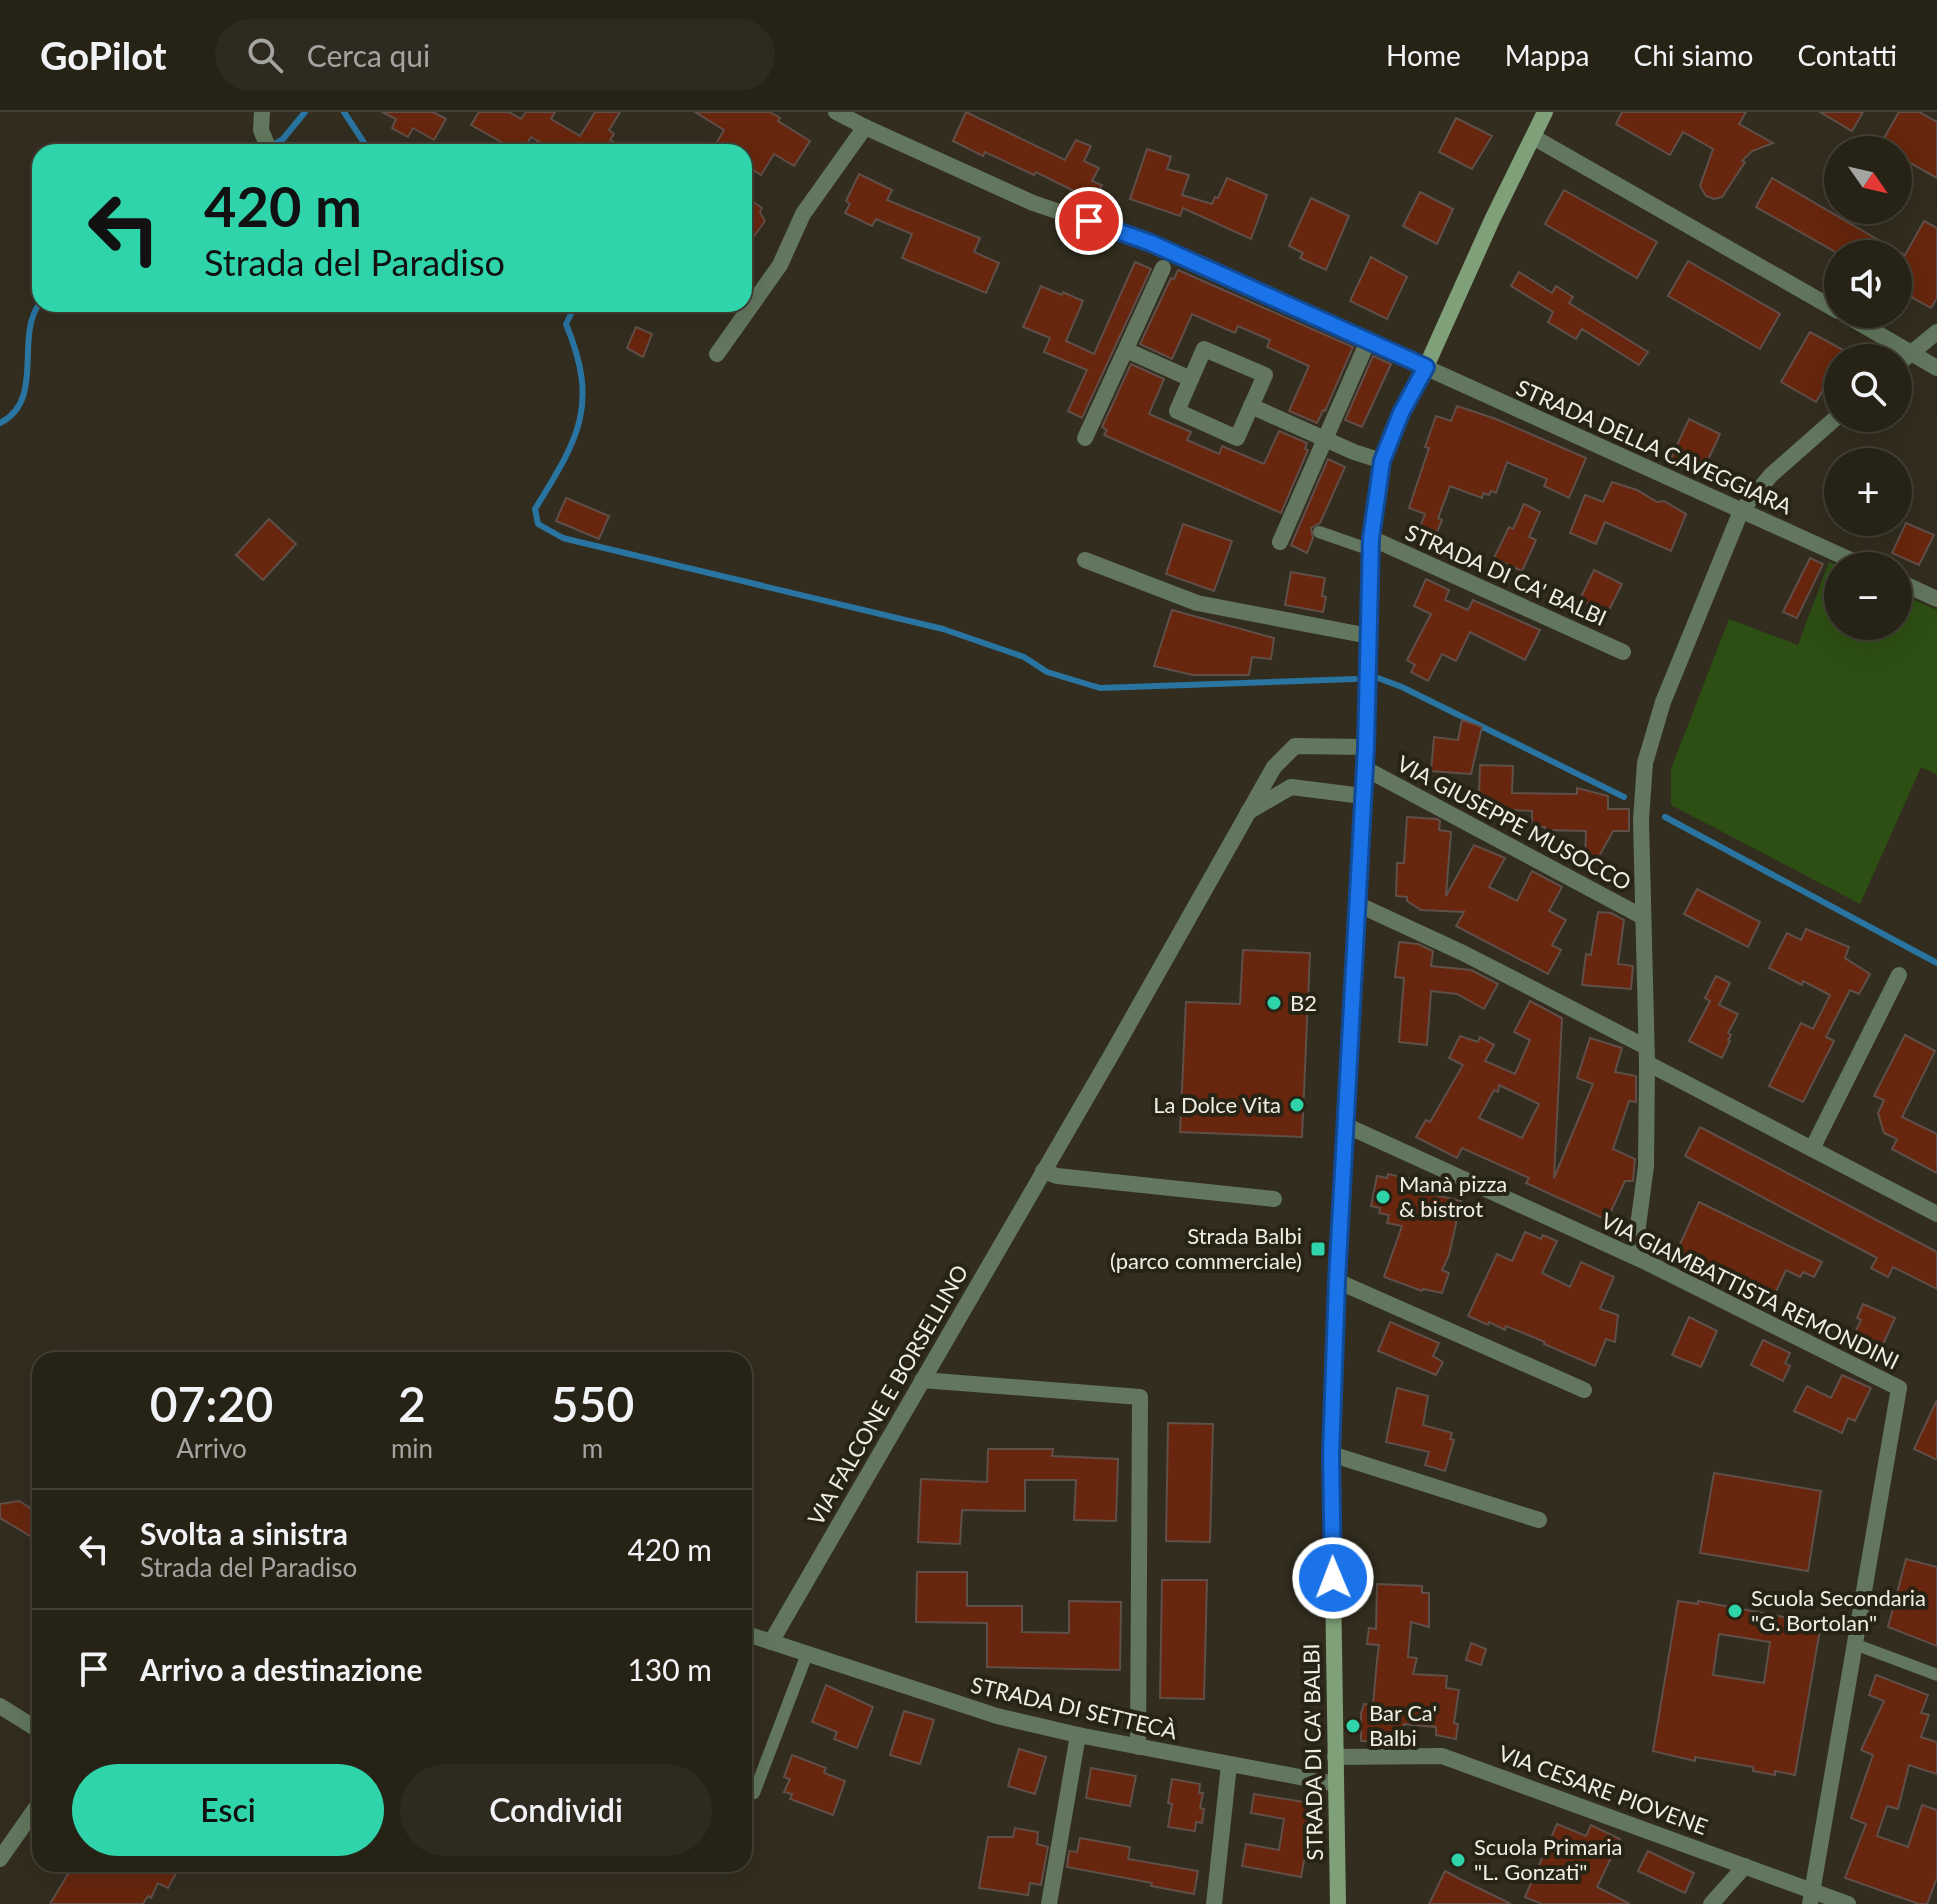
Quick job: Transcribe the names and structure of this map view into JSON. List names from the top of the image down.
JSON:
{
  "streets": {
    "main road": ["STRADA DI CA' BALBI"],
    "street": [
      "STRADA DELLA CAVEGGIARA",
      "VIA GIUSEPPE MUSOCCO",
      "VIA GIAMBATTISTA REMONDINI",
      "VIA FALCONE E BORSELLINO",
      "STRADA DI SETTECÀ",
      "VIA CESARE PIOVENE"
    ]
  },
  "crossings": [
    ["STRADA DELLA CAVEGGIARA", "STRADA DI CA' BALBI"],
    ["STRADA DI CA' BALBI", "VIA GIUSEPPE MUSOCCO"],
    ["STRADA DI CA' BALBI", "VIA GIAMBATTISTA REMONDINI"],
    ["STRADA DI CA' BALBI", "VIA FALCONE E BORSELLINO"],
    ["STRADA DI CA' BALBI", "STRADA DI SETTECÀ"],
    ["STRADA DI CA' BALBI", "VIA CESARE PIOVENE"],
    ["VIA GIAMBATTISTA REMONDINI", "VIA CESARE PIOVENE"],
    ["VIA FALCONE E BORSELLINO", "STRADA DI SETTECÀ"]
  ],
  "places": {
    "other": [
      "B2",
      "La Dolce Vita",
      "Manà pizza & bistrot",
      "Scuola Secondaria \"G. Bortolan\"",
      "Bar Ca' Balbi",
      "Scuola Primaria \"L. Gonzati\""
    ],
    "transit": ["Strada Balbi (parco commerciale)"]
  },
  "north": "bottom right",
  "page": {
    "header": "GoPilot",
    "search": "Cerca qui",
    "nav": [
      "Home",
      "Mappa",
      "Chi siamo",
      "Contatti"
    ],
    "map_buttons": ["+", "−"],
    "turn": ["420 m", "Strada del Paradiso"],
    "eta": [
      "07:20",
      "Arrivo",
      "2",
      "min",
      "550",
      "m"
    ],
    "list": [
      {
        "name": "Svolta a sinistra",
        "note": "Strada del Paradiso",
        "value": "420 m"
      },
      {
        "name": "Arrivo a destinazione",
        "value": "130 m"
      }
    ],
    "buttons": ["Esci", "Condividi"]
  }
}
